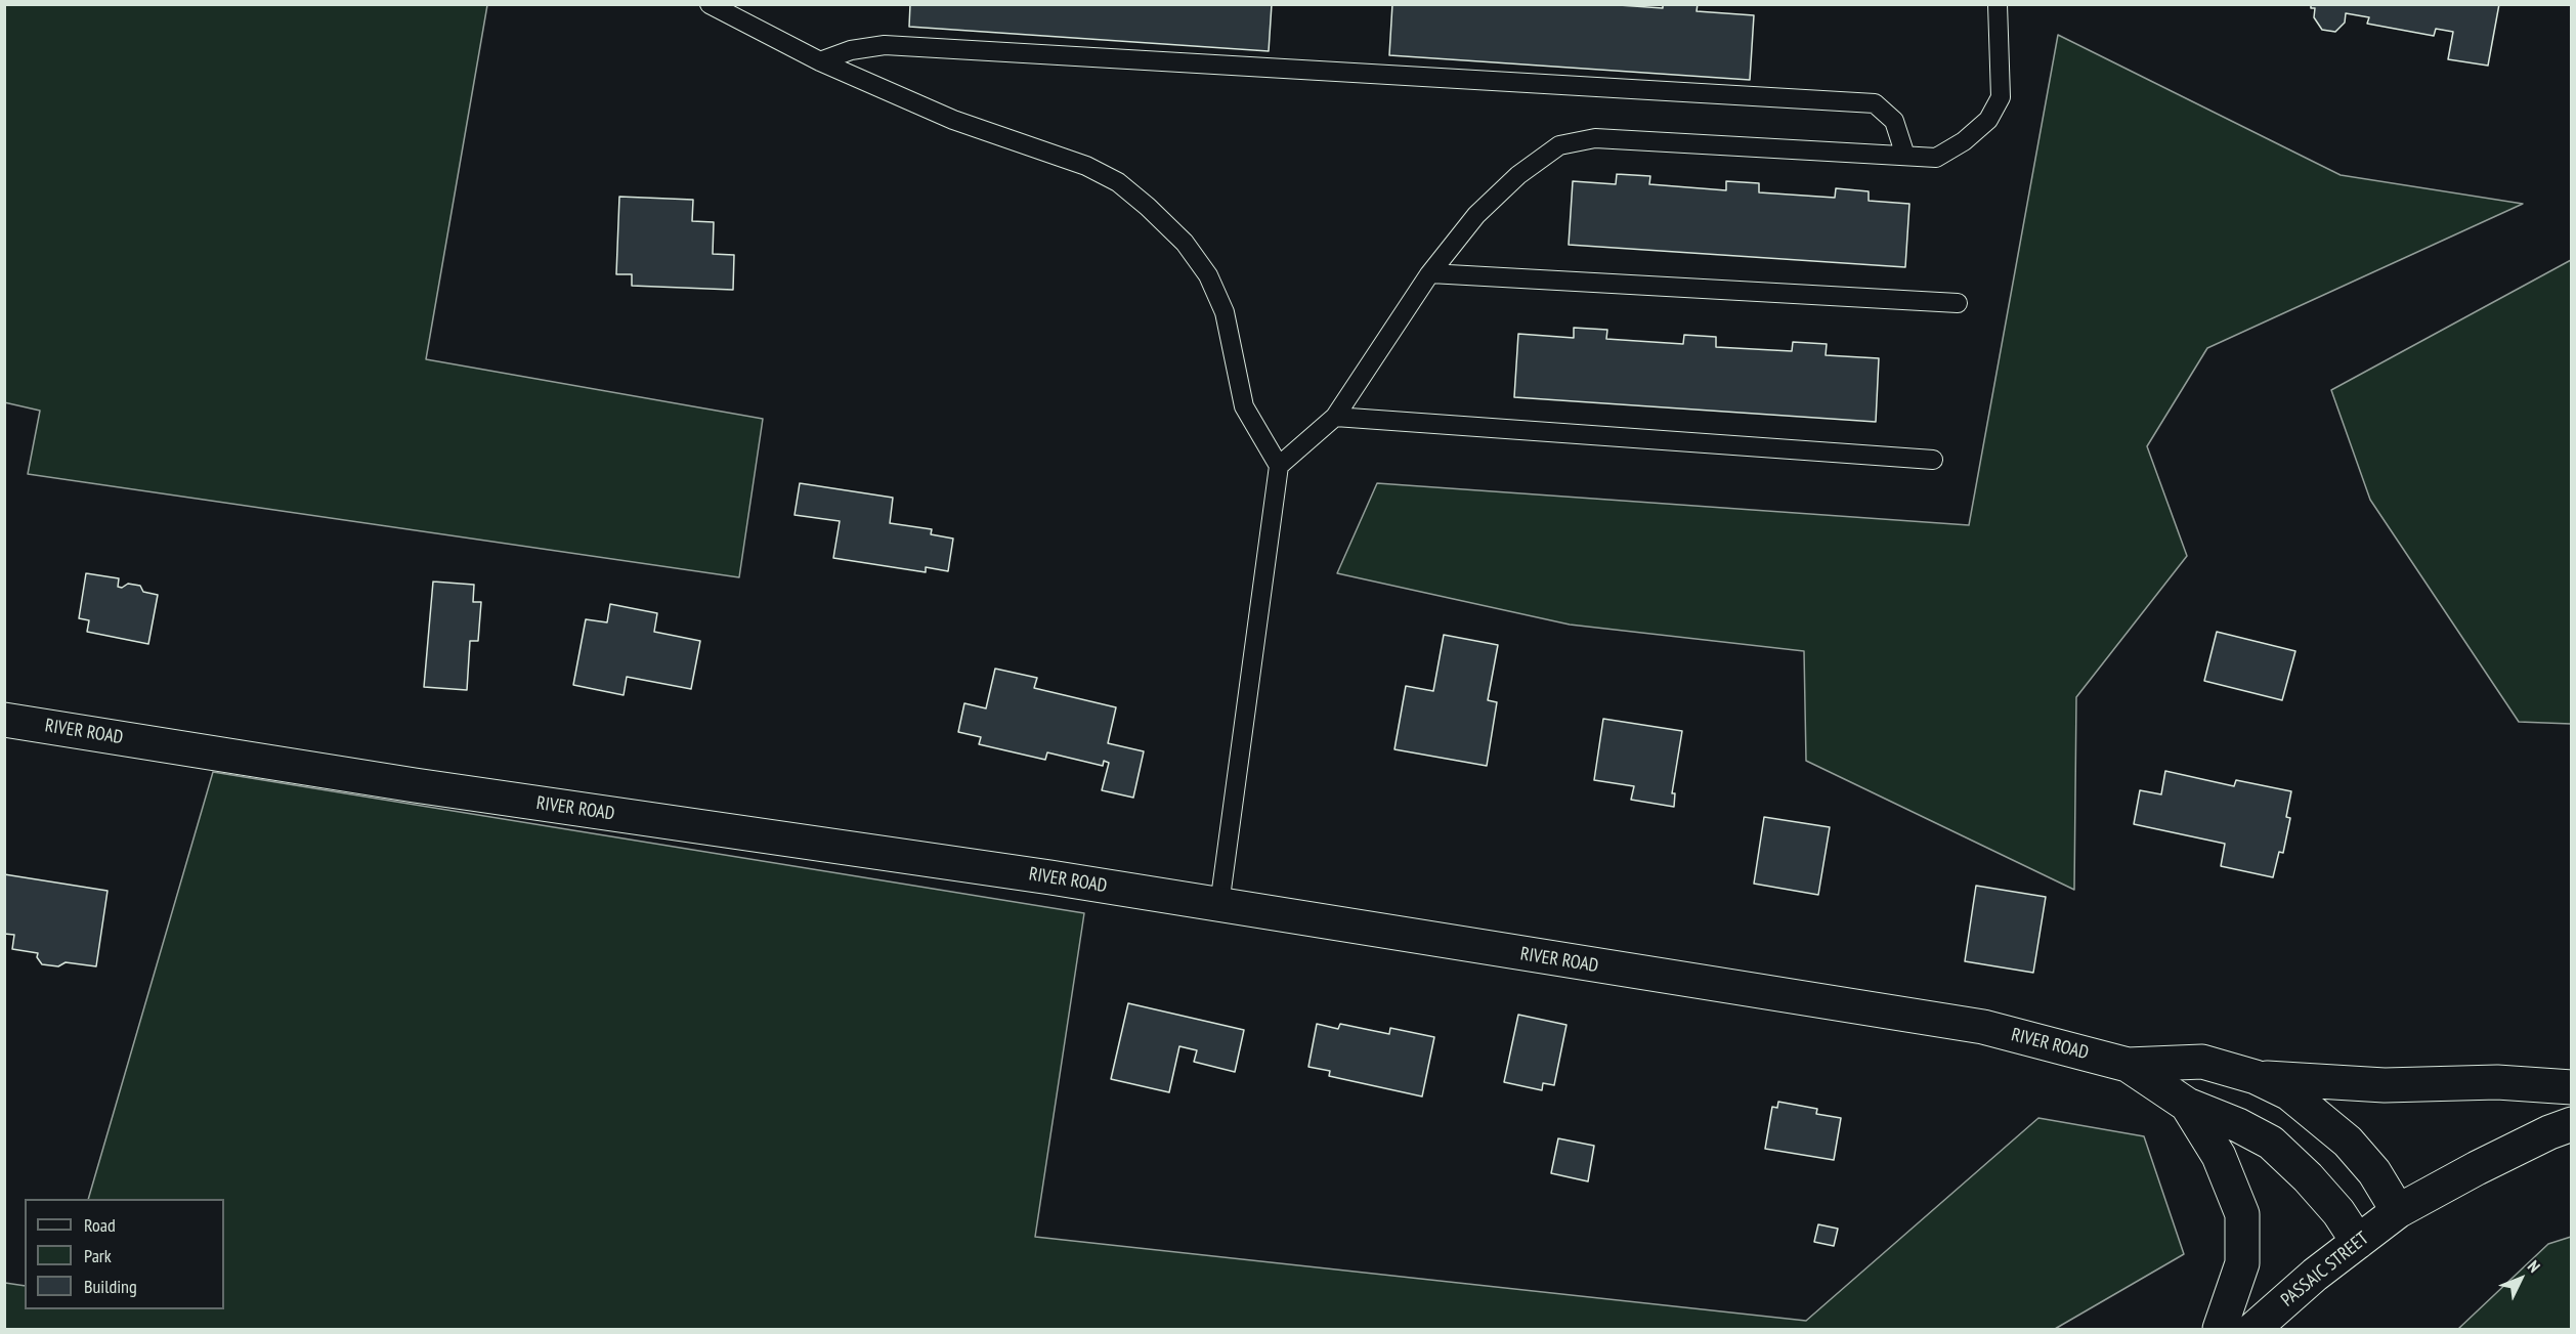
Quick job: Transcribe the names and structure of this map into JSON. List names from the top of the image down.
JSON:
{
  "streets": {
    "street": ["RIVER ROAD", "PASSAIC STREET"]
  },
  "legend": ["Road", "Park", "Building"],
  "north": "top right"
}
